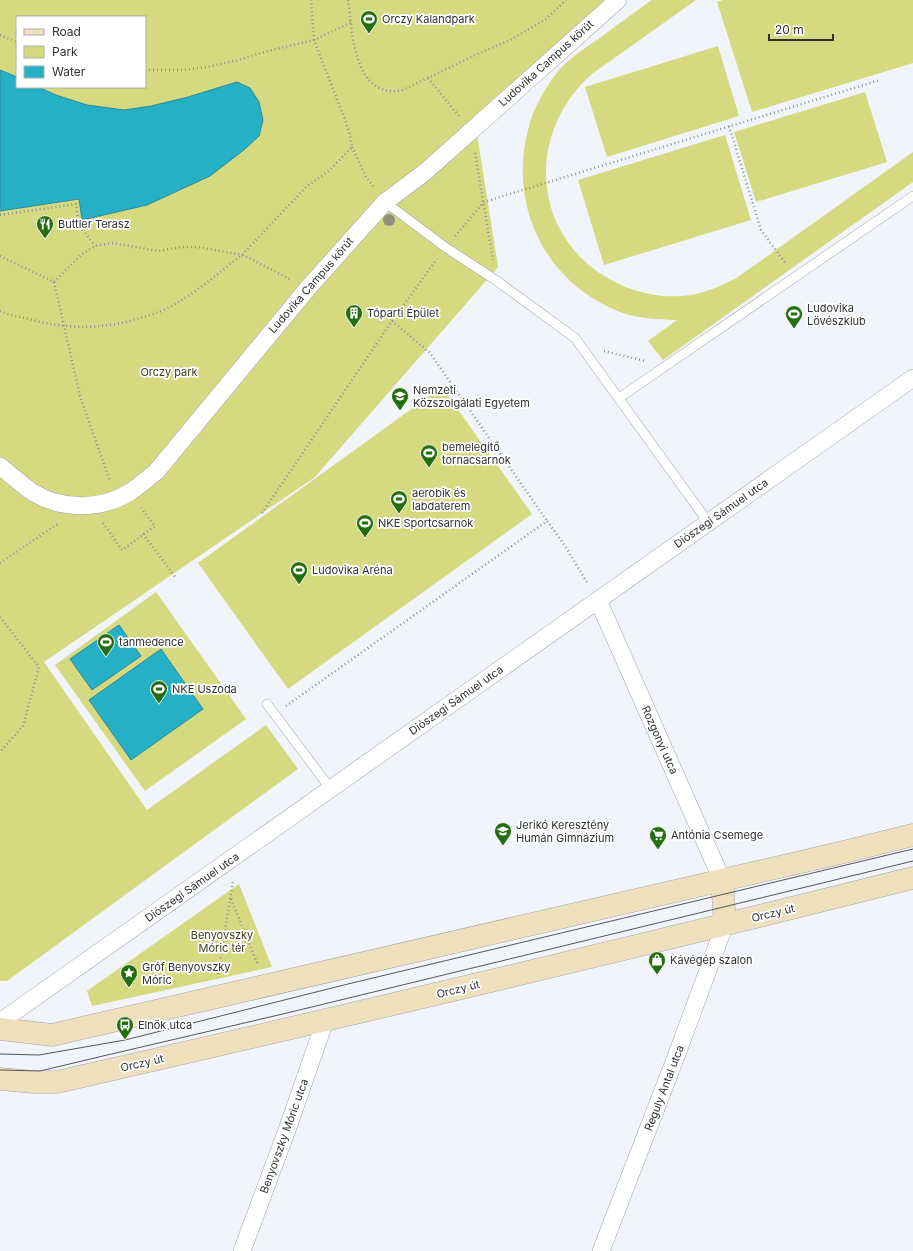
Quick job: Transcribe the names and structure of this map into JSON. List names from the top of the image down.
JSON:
{
  "streets": {
    "street": [
      "Ludovika Campus körút",
      "Diószegi Sámuel utca",
      "Rozgonyi utca",
      "Orczy út",
      "Reguly Antal utca",
      "Benyovszky Móric utca"
    ]
  },
  "crossings": [
    ["Diószegi Sámuel utca", "Rozgonyi utca"],
    ["Orczy út", "Reguly Antal utca"],
    ["Orczy út", "Benyovszky Móric utca"]
  ],
  "parks": ["Orczy park", "Benyovszky Móric tér"],
  "places": {
    "sports": [
      "Orczy Kalandpark",
      "Ludovika Lövészklub",
      "bemelegítő tornacsarnok",
      "aerobik és labdaterem",
      "NKE Sportcsarnok",
      "Ludovika Aréna",
      "tanmedence",
      "NKE Uszoda"
    ],
    "restaurant": ["Buttler Terasz"],
    "building": ["Tóparti Épület"],
    "school or university": ["Nemzeti Közszolgálati Egyetem", "Jerikó Keresztény Humán Gimnázium"],
    "supermarket": ["Antónia Csemege"],
    "shop": ["Kávégép szalon"],
    "place": ["Gróf Benyovszky Móric"],
    "bus stop": ["Elnök utca"]
  },
  "legend": ["Road", "Park", "Water"],
  "scale_bar": "20 m"
}
